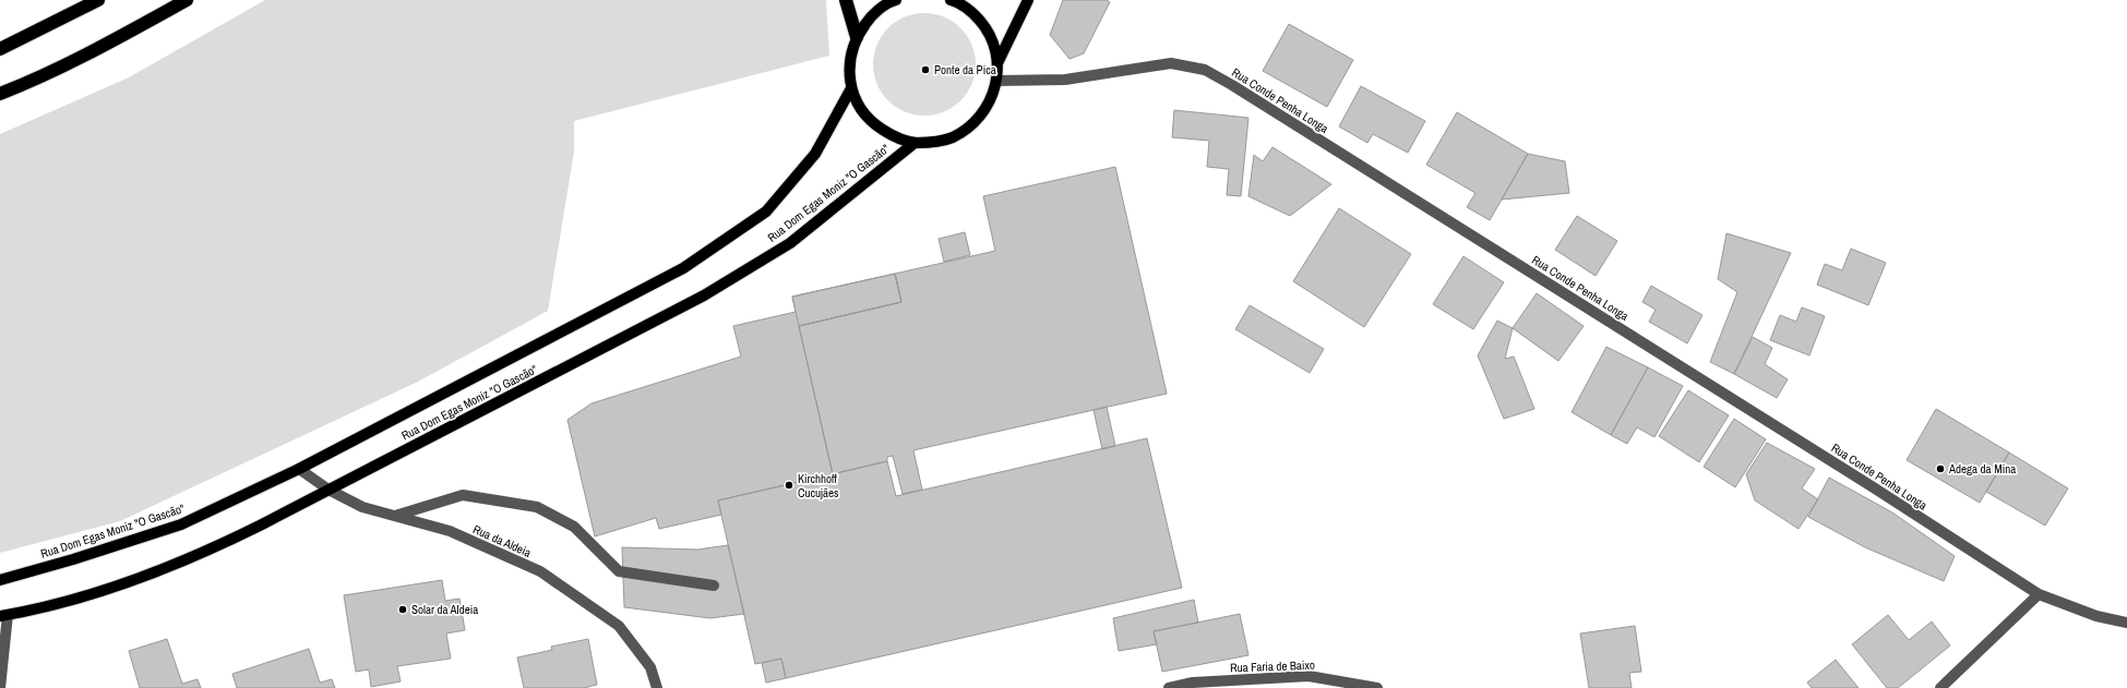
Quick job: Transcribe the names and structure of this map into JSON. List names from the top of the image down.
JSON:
{
  "streets": {
    "main road": ["Rua Dom Egas Moniz \"O Gascão\""],
    "street": ["Rua Conde Penha Longa", "Rua da Aldeia", "Rua Faria de Baixo"]
  },
  "crossings": [
    ["Rua Dom Egas Moniz \"O Gascão\"", "Rua da Aldeia"]
  ],
  "places": [
    "Ponte da Pica",
    "Adega da Mina",
    "Kirchhoff Cucujães",
    "Solar da Aldeia"
  ]
}
